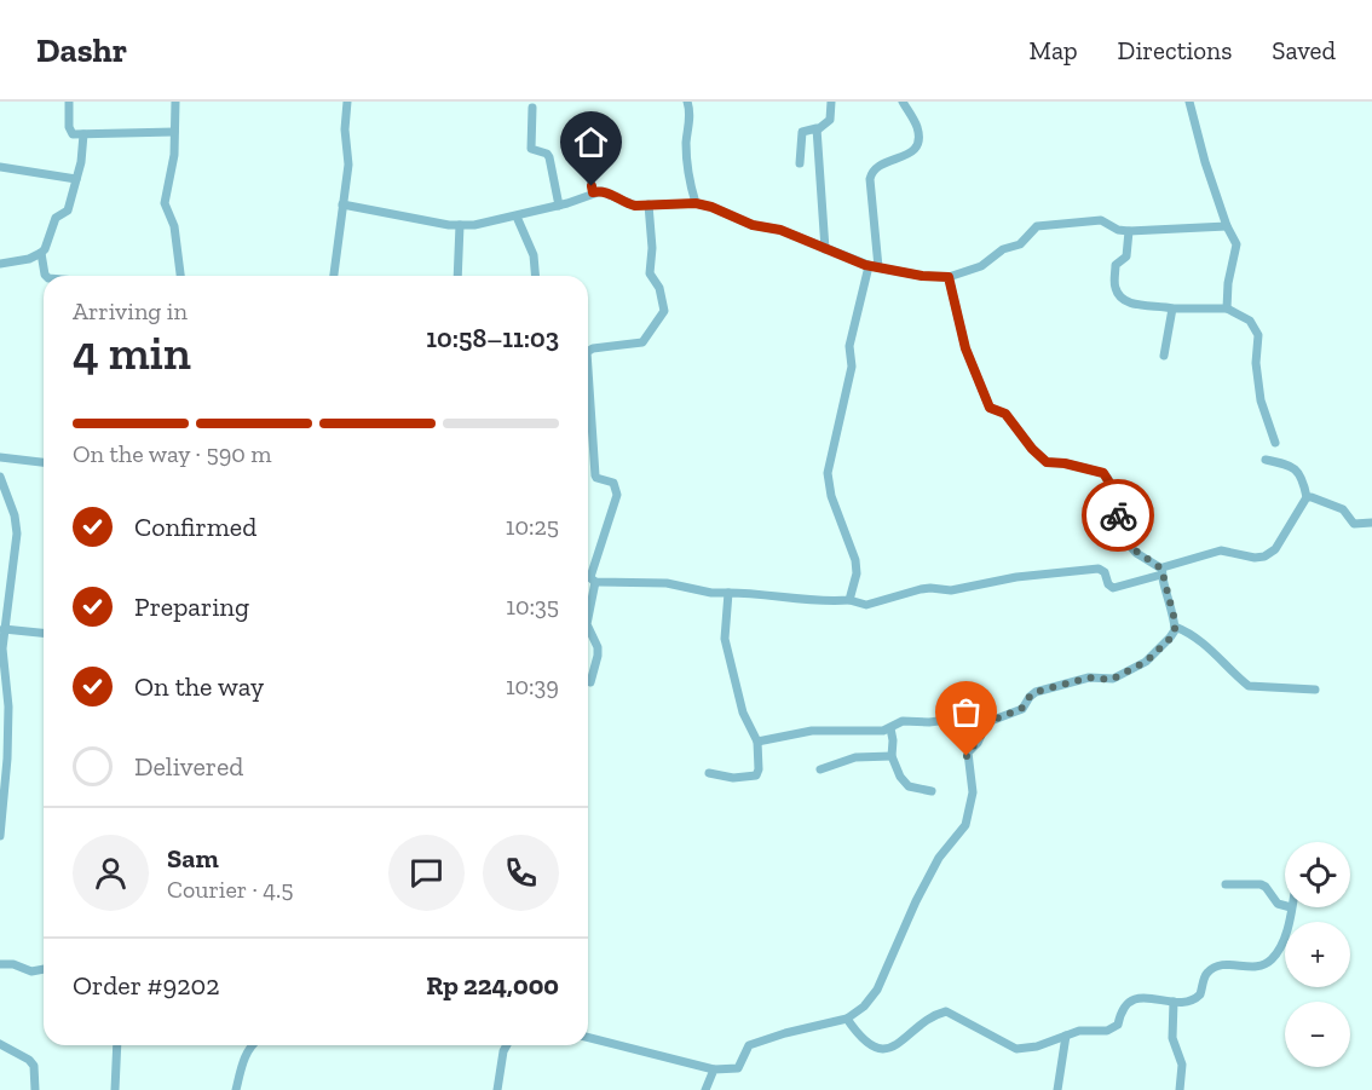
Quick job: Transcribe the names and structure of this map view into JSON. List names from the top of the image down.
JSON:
{
  "page": {
    "header": "Dashr",
    "nav": ["Map", "Directions", "Saved"],
    "heading": ["4 min", "Arriving in", "10:58–11:03"],
    "panel": [
      "Sam",
      "Courier · 4.5",
      "Order #9202",
      "Rp 224,000"
    ],
    "bar": "On the way · 590 m",
    "list": [
      ["Confirmed", "10:25"],
      ["Preparing", "10:35"],
      ["On the way", "10:39"],
      "Delivered"
    ],
    "map_buttons": ["+", "−"]
  }
}
